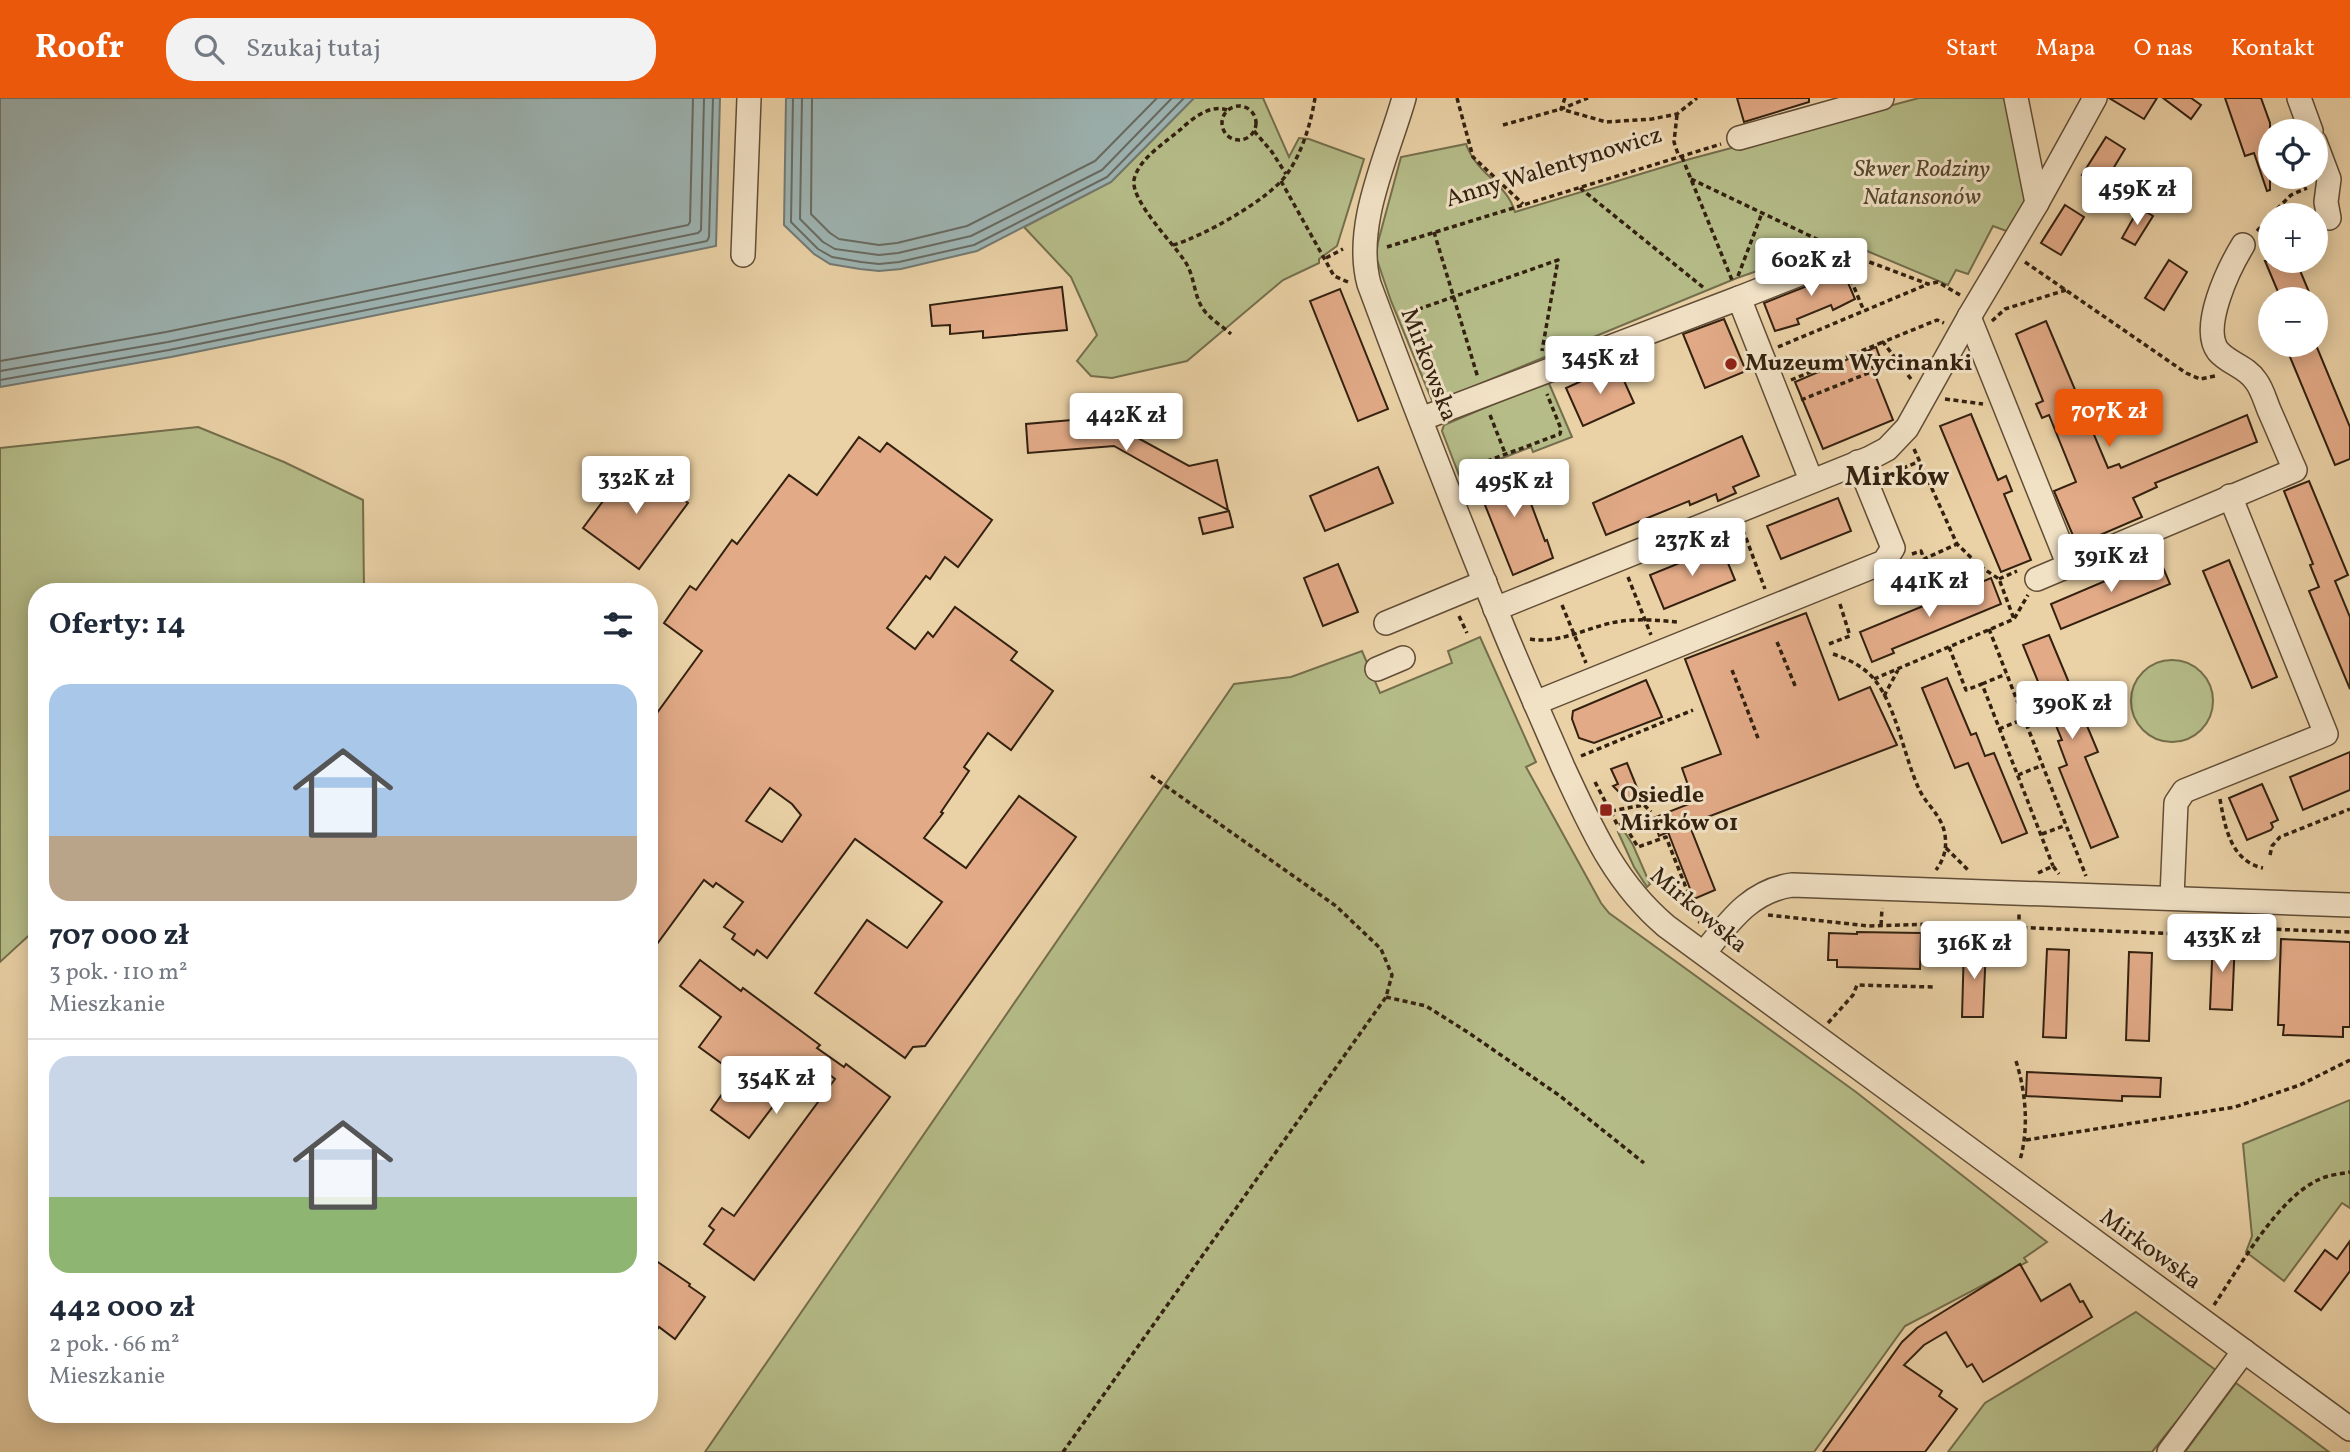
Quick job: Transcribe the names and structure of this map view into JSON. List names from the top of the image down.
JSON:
{
  "streets": {
    "street": ["Mirkowska"],
    "path": ["Anny Walentynowicz"]
  },
  "crossings": [
    ["Anny Walentynowicz", "Mirkowska"]
  ],
  "districts": ["Mirków"],
  "parks": ["Skwer Rodziny Natansonów"],
  "places": {
    "other": ["Muzeum Wycinanki"],
    "transit": ["Osiedle Mirków 01"]
  },
  "page": {
    "header": "Roofr",
    "search": "Szukaj tutaj",
    "nav": [
      "Start",
      "Mapa",
      "O nas",
      "Kontakt"
    ],
    "map_buttons": ["+", "−"],
    "price": [
      "459K zł",
      "602K zł",
      "345K zł",
      "707K zł",
      "442K zł",
      "332K zł",
      "495K zł",
      "237K zł",
      "391K zł",
      "441K zł",
      "390K zł",
      "433K zł",
      "316K zł",
      "354K zł"
    ],
    "heading": "Oferty: 14",
    "list": [
      {
        "name": "707 000 zł",
        "note": "3 pok. · 110 m² · Mieszkanie"
      },
      {
        "name": "442 000 zł",
        "note": "2 pok. · 66 m² · Mieszkanie"
      }
    ]
  }
}
